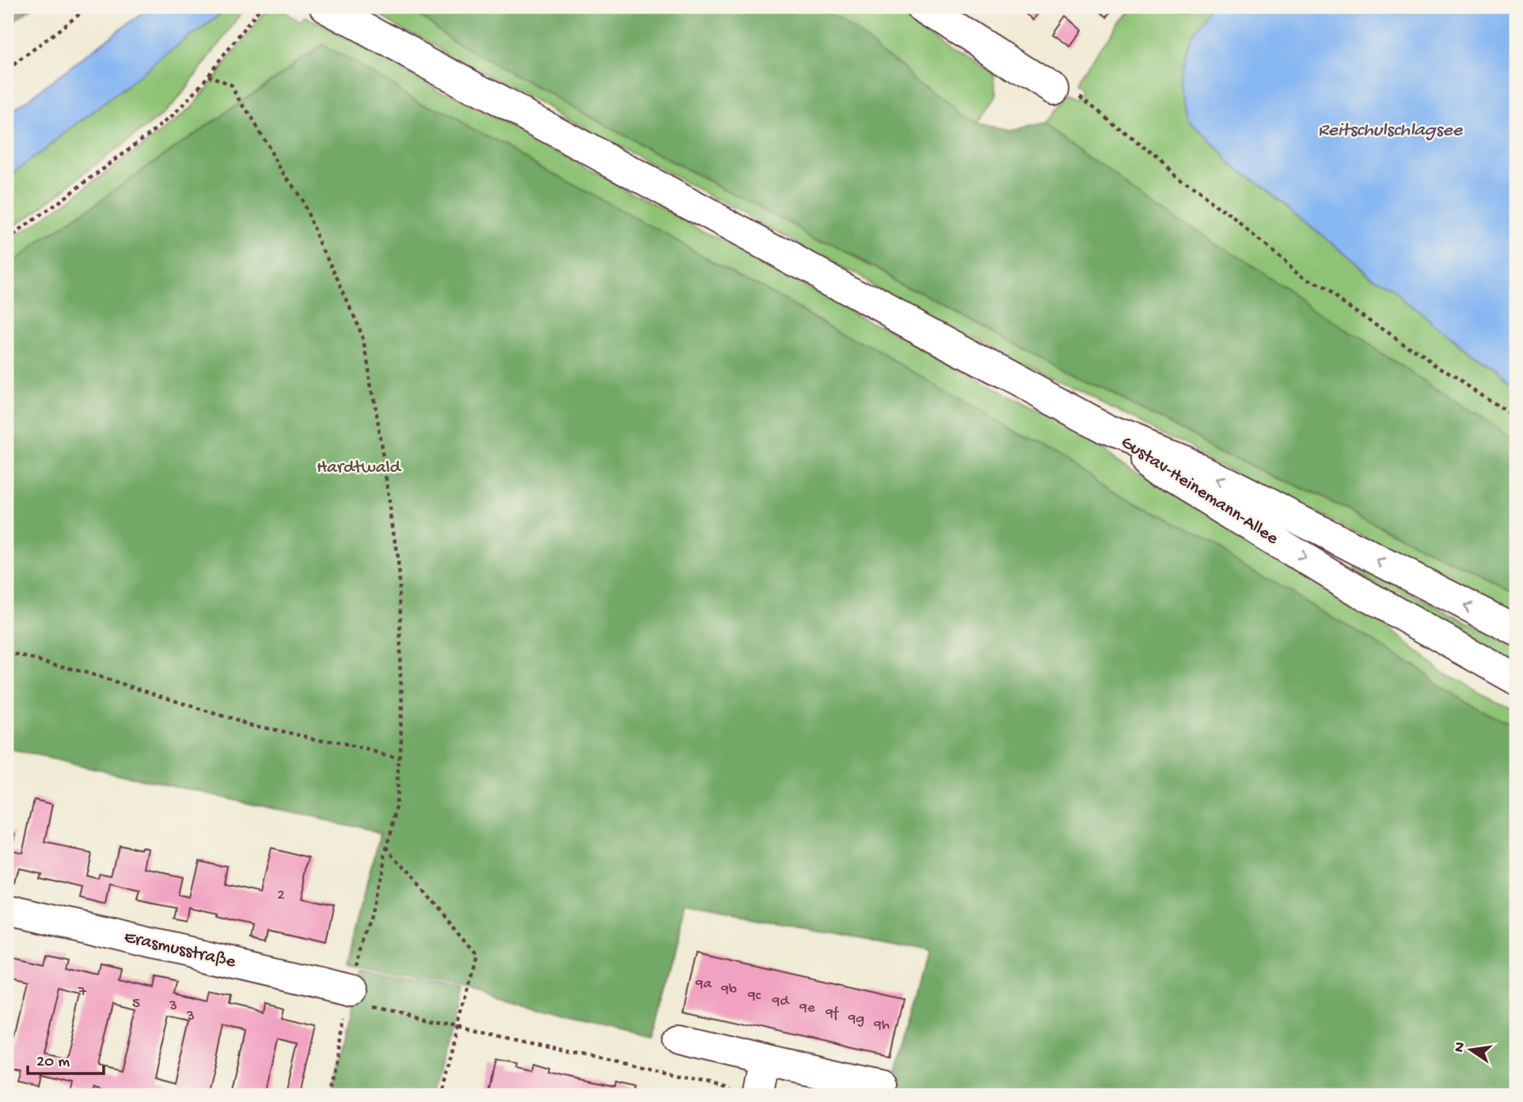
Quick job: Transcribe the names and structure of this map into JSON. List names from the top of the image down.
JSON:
{
  "streets": {
    "main road": ["Gustav-Heinemann-Allee", "Erasmusstraße"]
  },
  "water": ["Reitschulschlagsee"],
  "parks": ["Hardtwald"],
  "house_numbers": [
    "2",
    "9a",
    "9b",
    "7",
    "9c",
    "9d",
    "5",
    "3",
    "9e",
    "9f",
    "3",
    "9g",
    "9h"
  ],
  "scale_bar": "20 m",
  "north": "left"
}
